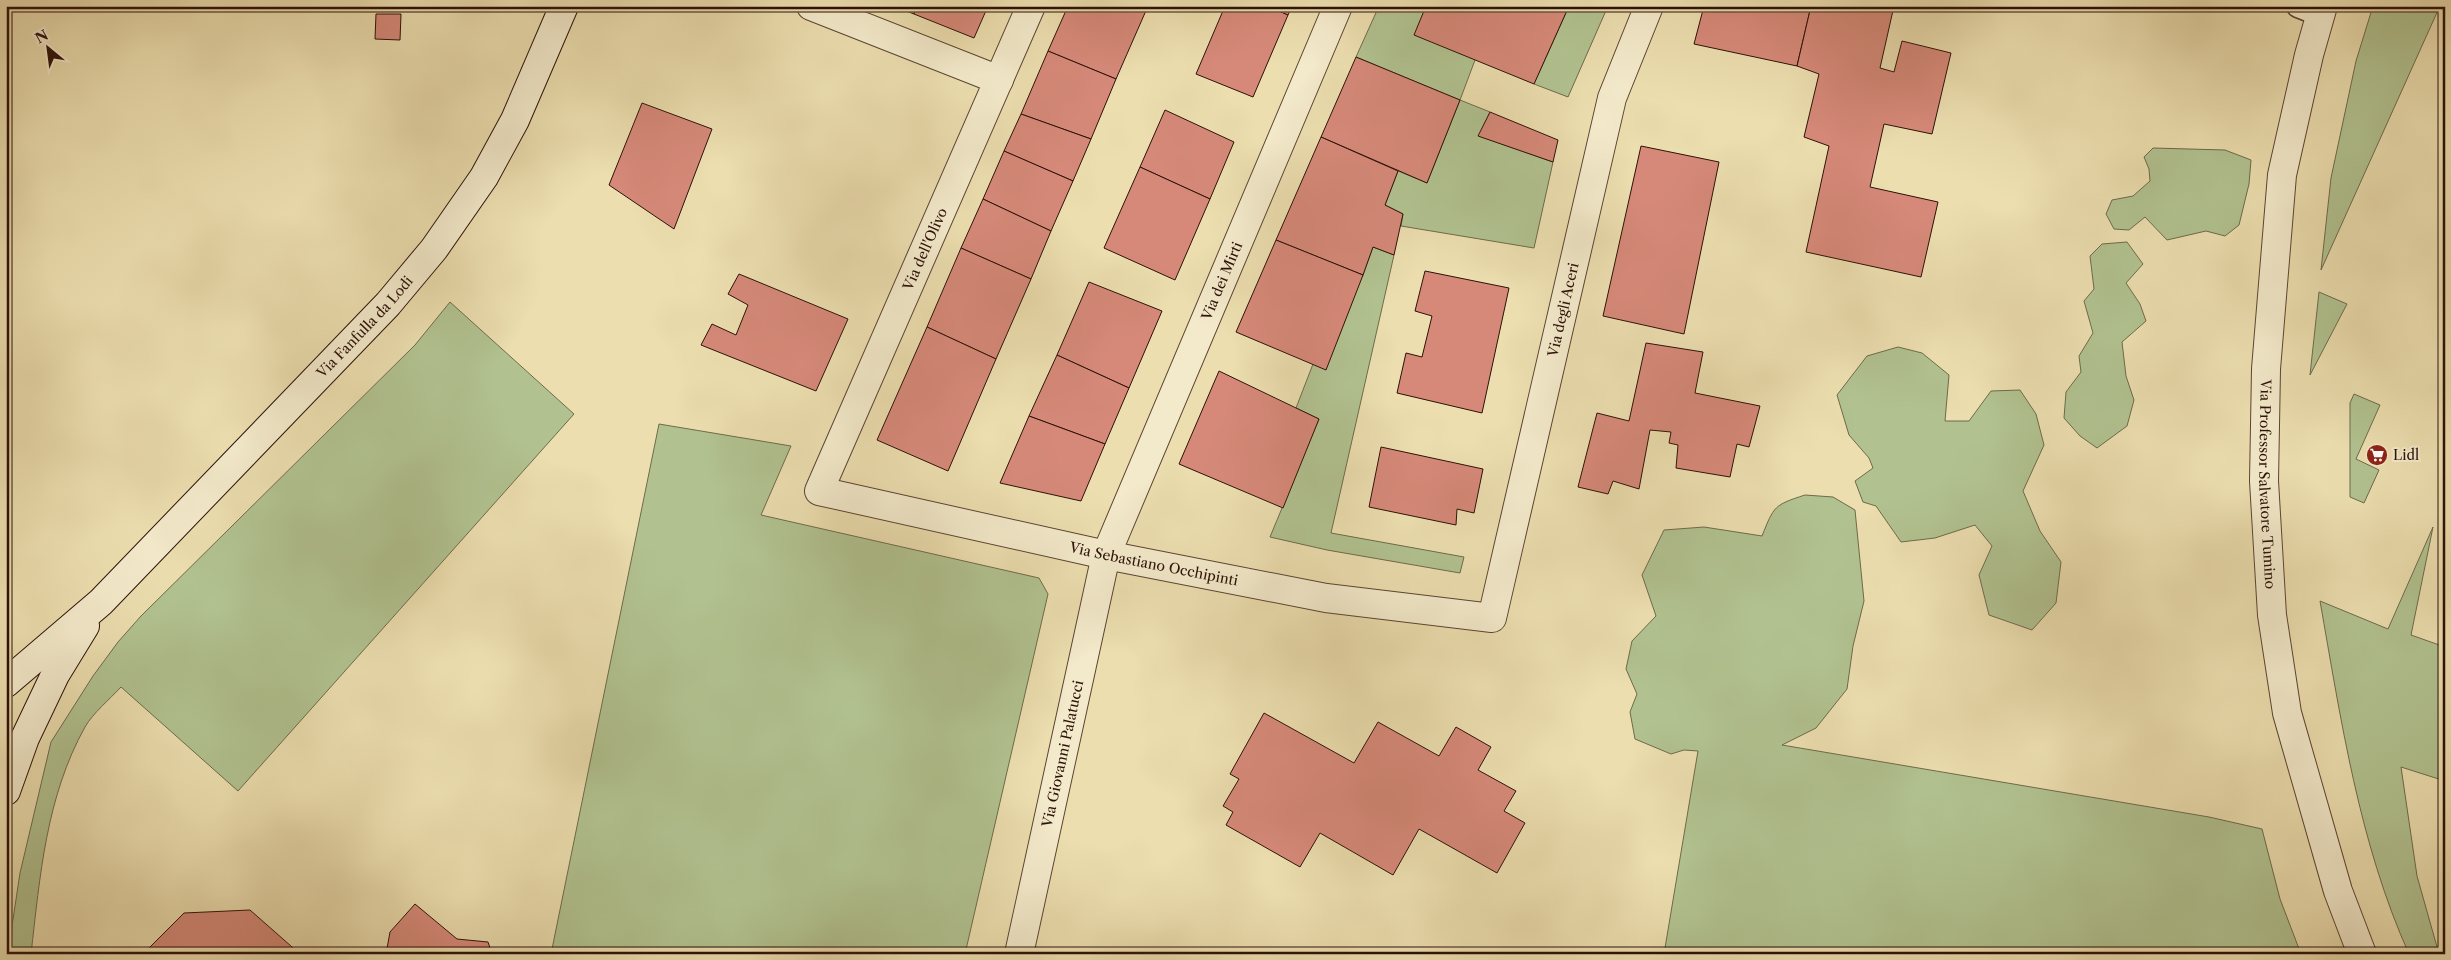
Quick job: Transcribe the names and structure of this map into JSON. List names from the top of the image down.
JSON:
{
  "streets": {
    "street": [
      "Via dell'Olivo",
      "Via dei Mirti",
      "Via degli Aceri",
      "Via Fanfulla da Lodi",
      "Via Professor Salvatore Tumino",
      "Via Sebastiano Occhipinti",
      "Via Giovanni Palatucci"
    ]
  },
  "crossings": [
    ["Via dell'Olivo", "Via Sebastiano Occhipinti"],
    ["Via dei Mirti", "Via Sebastiano Occhipinti"],
    ["Via dei Mirti", "Via Giovanni Palatucci"],
    ["Via degli Aceri", "Via Sebastiano Occhipinti"],
    ["Via Sebastiano Occhipinti", "Via Giovanni Palatucci"]
  ],
  "places": {
    "supermarket": ["Lidl"]
  },
  "north": "top left"
}
